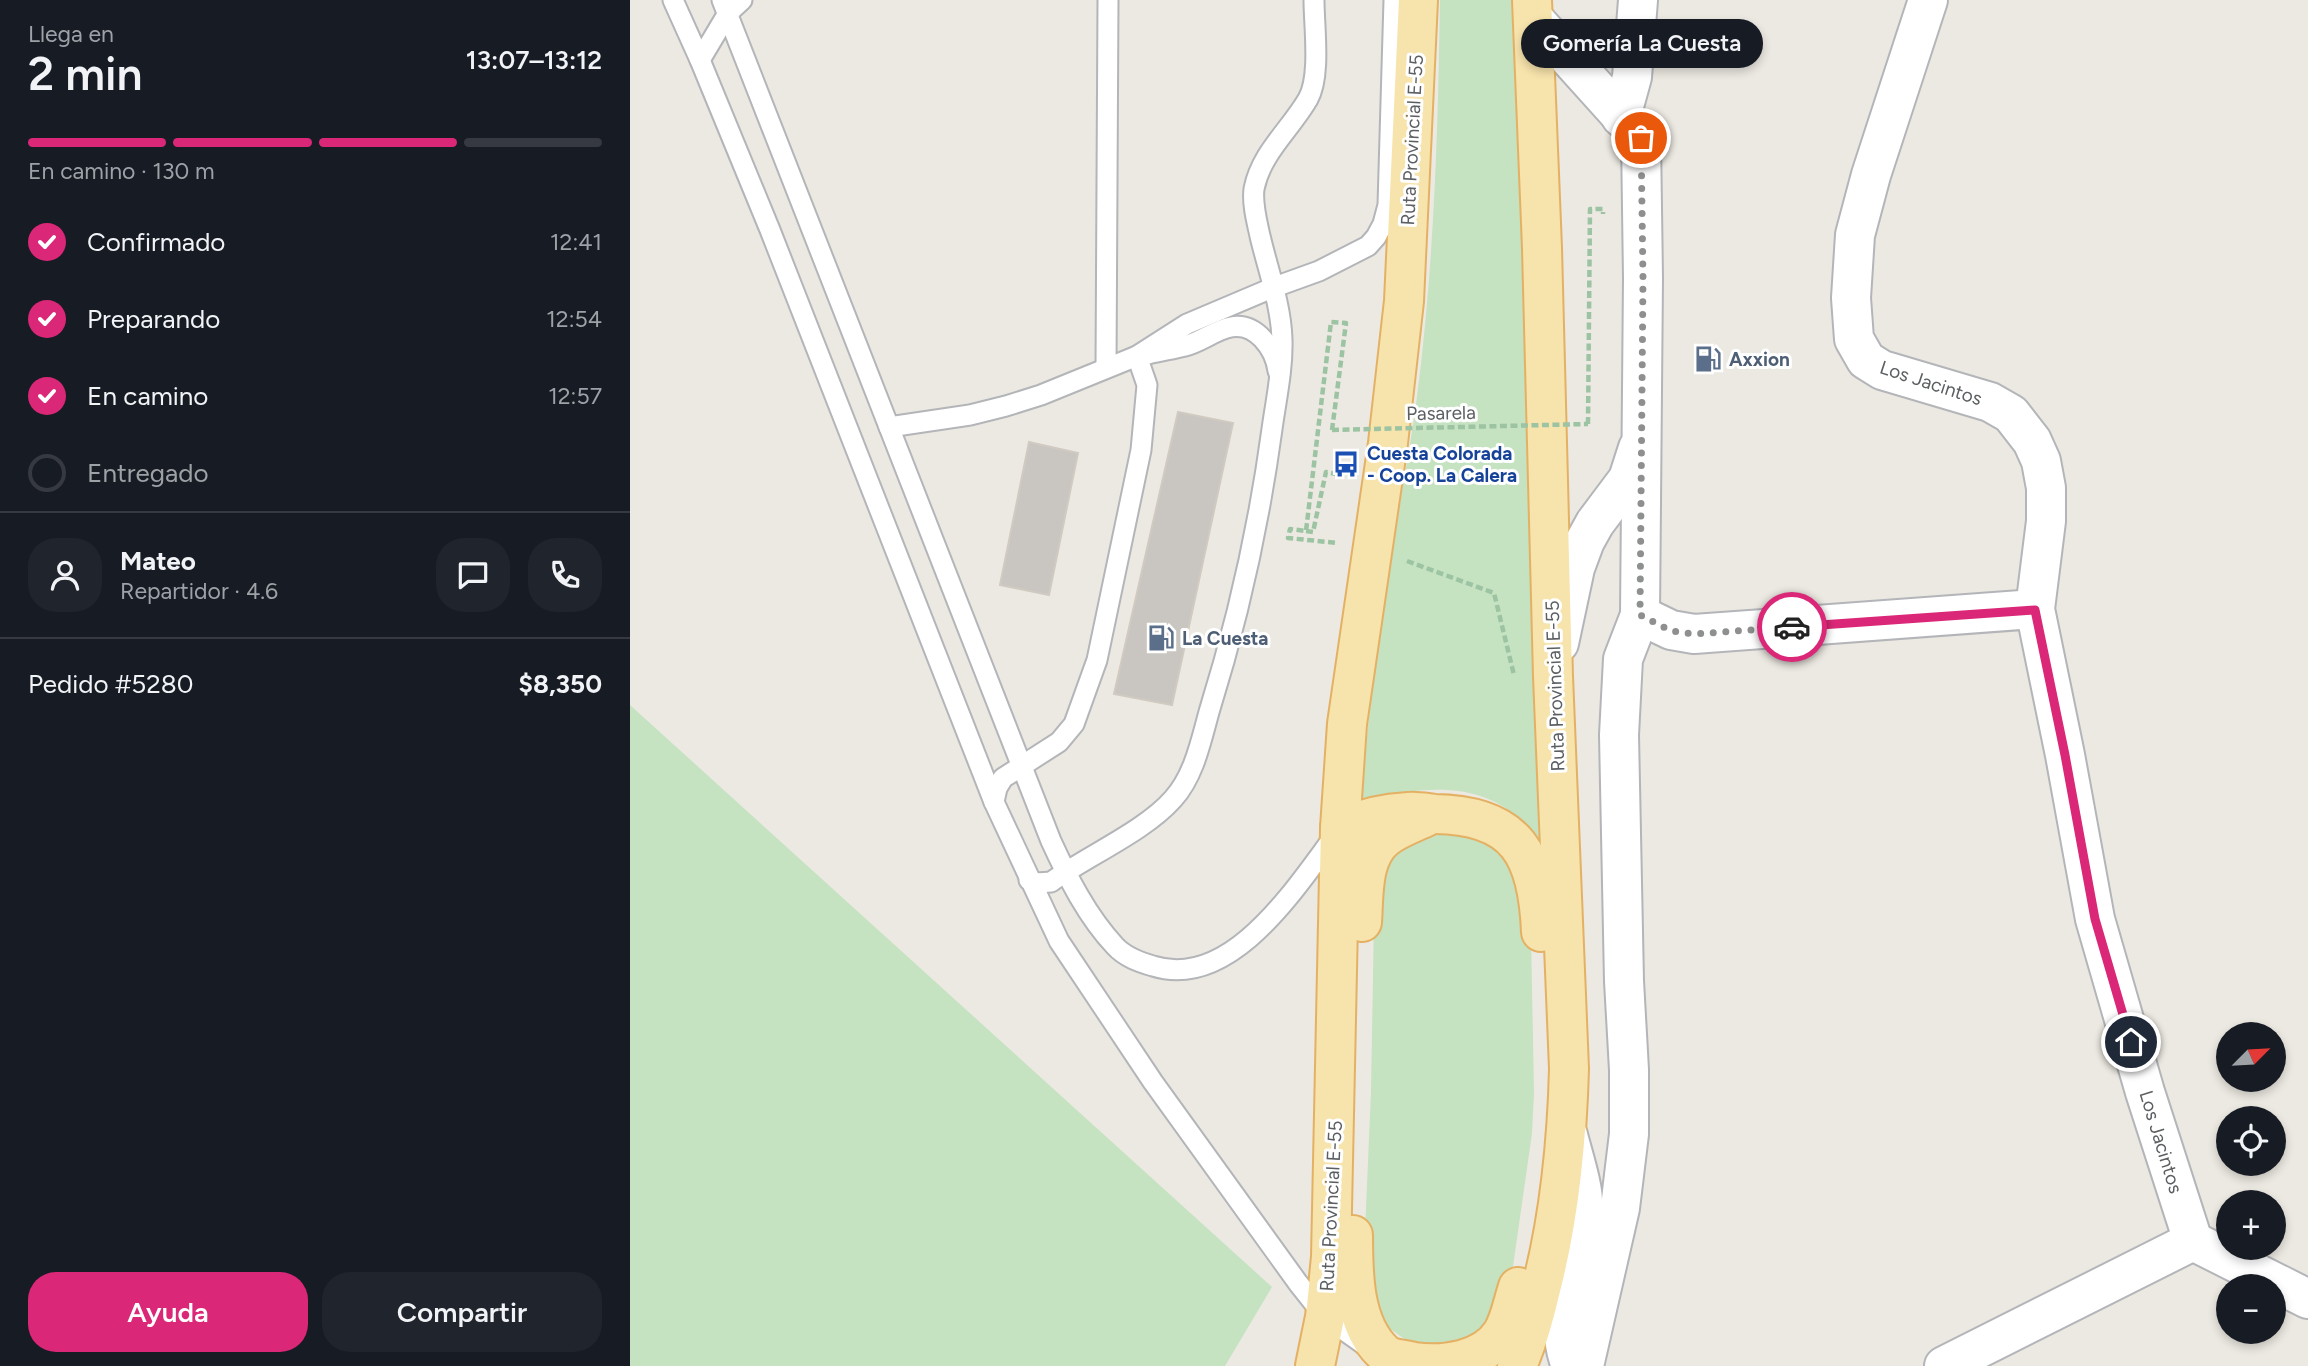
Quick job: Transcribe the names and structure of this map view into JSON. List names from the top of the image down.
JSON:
{
  "streets": {
    "main road": ["Ruta Provincial E-55"],
    "street": ["Los Jacintos"],
    "path": ["Pasarela"]
  },
  "places": {
    "other": ["Gomería La Cuesta"],
    "fuel station": ["Axxion", "La Cuesta"],
    "bus stop": ["Cuesta Colorada - Coop. La Calera"]
  },
  "north": "top right",
  "page": {
    "heading": ["2 min", "Llega en", "13:07–13:12"],
    "panel": [
      "Mateo",
      "Repartidor · 4.6",
      "Pedido #5280",
      "$8,350"
    ],
    "bubble": "Gomería La Cuesta",
    "bar": "En camino · 130 m",
    "list": [
      ["Confirmado", "12:41"],
      ["Preparando", "12:54"],
      ["En camino", "12:57"],
      "Entregado"
    ],
    "map_buttons": ["+", "−"],
    "buttons": ["Ayuda", "Compartir"]
  }
}
